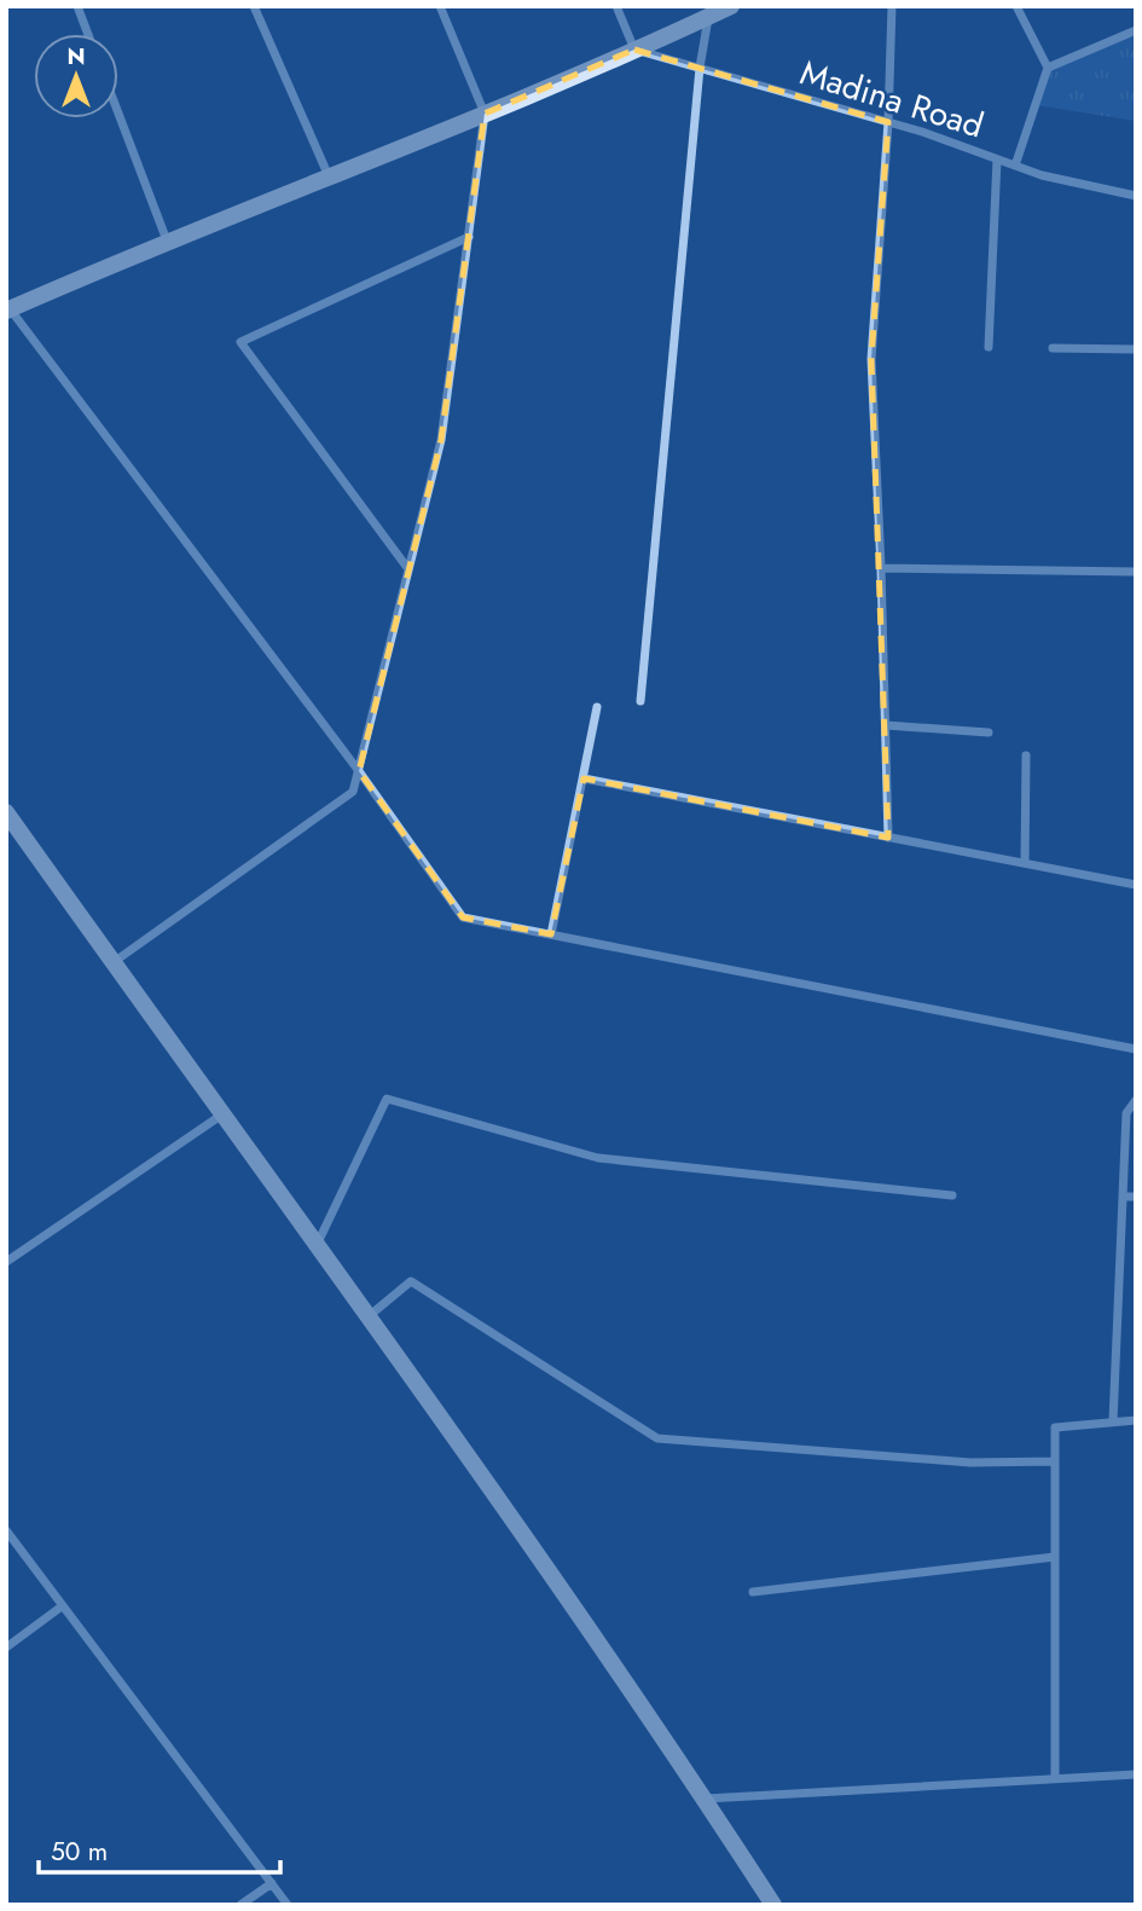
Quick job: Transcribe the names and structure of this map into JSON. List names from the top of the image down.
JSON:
{
  "streets": {
    "street": ["Madina Road"]
  },
  "scale_bar": "50 m",
  "north": "top"
}
